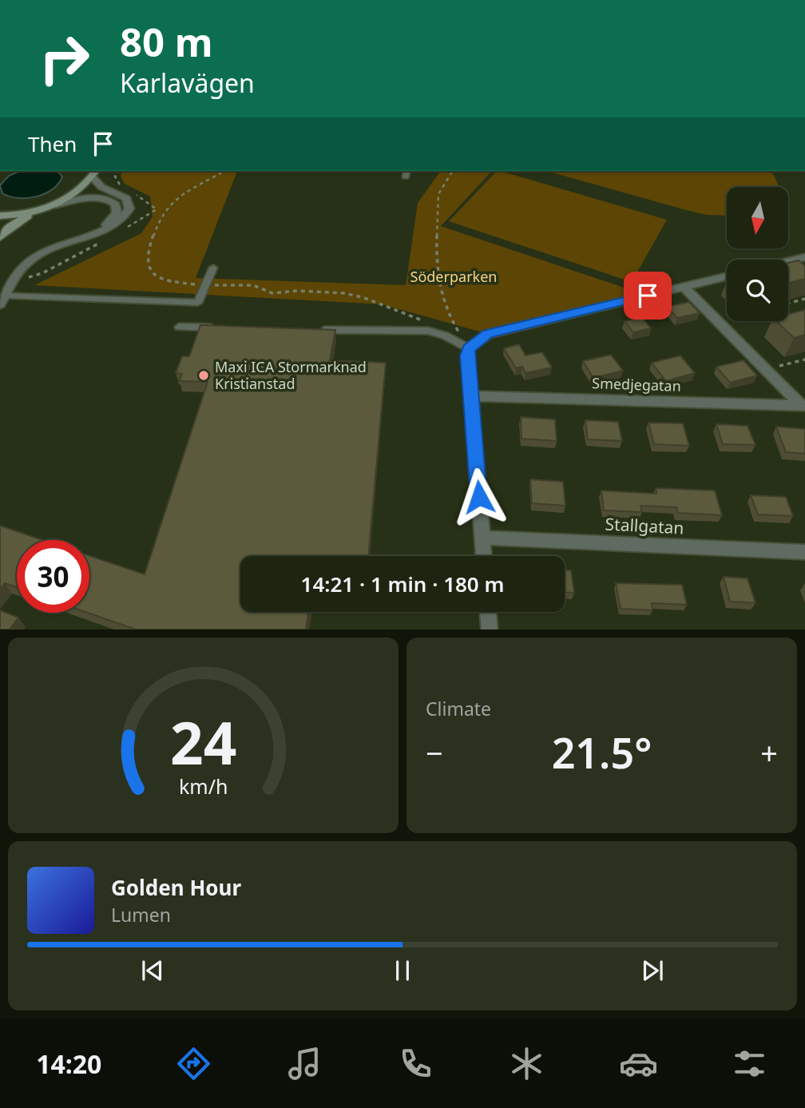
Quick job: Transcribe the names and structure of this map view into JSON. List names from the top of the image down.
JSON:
{
  "streets": {
    "street": ["Smedjegatan", "Stallgatan"]
  },
  "parks": ["Söderparken"],
  "places": ["Maxi ICA Stormarknad Kristianstad"],
  "north": "bottom",
  "page": {
    "turn": ["80 m", "Karlavägen"],
    "then": "Then",
    "limit": "30",
    "trip": "14:21 · 1 min · 180 m",
    "tile": "Climate",
    "heat": ["−", "21.5°", "+"],
    "song": ["Golden Hour", "Lumen"],
    "tabs": "14:20",
    "gauge": ["24", "km/h"]
  }
}
